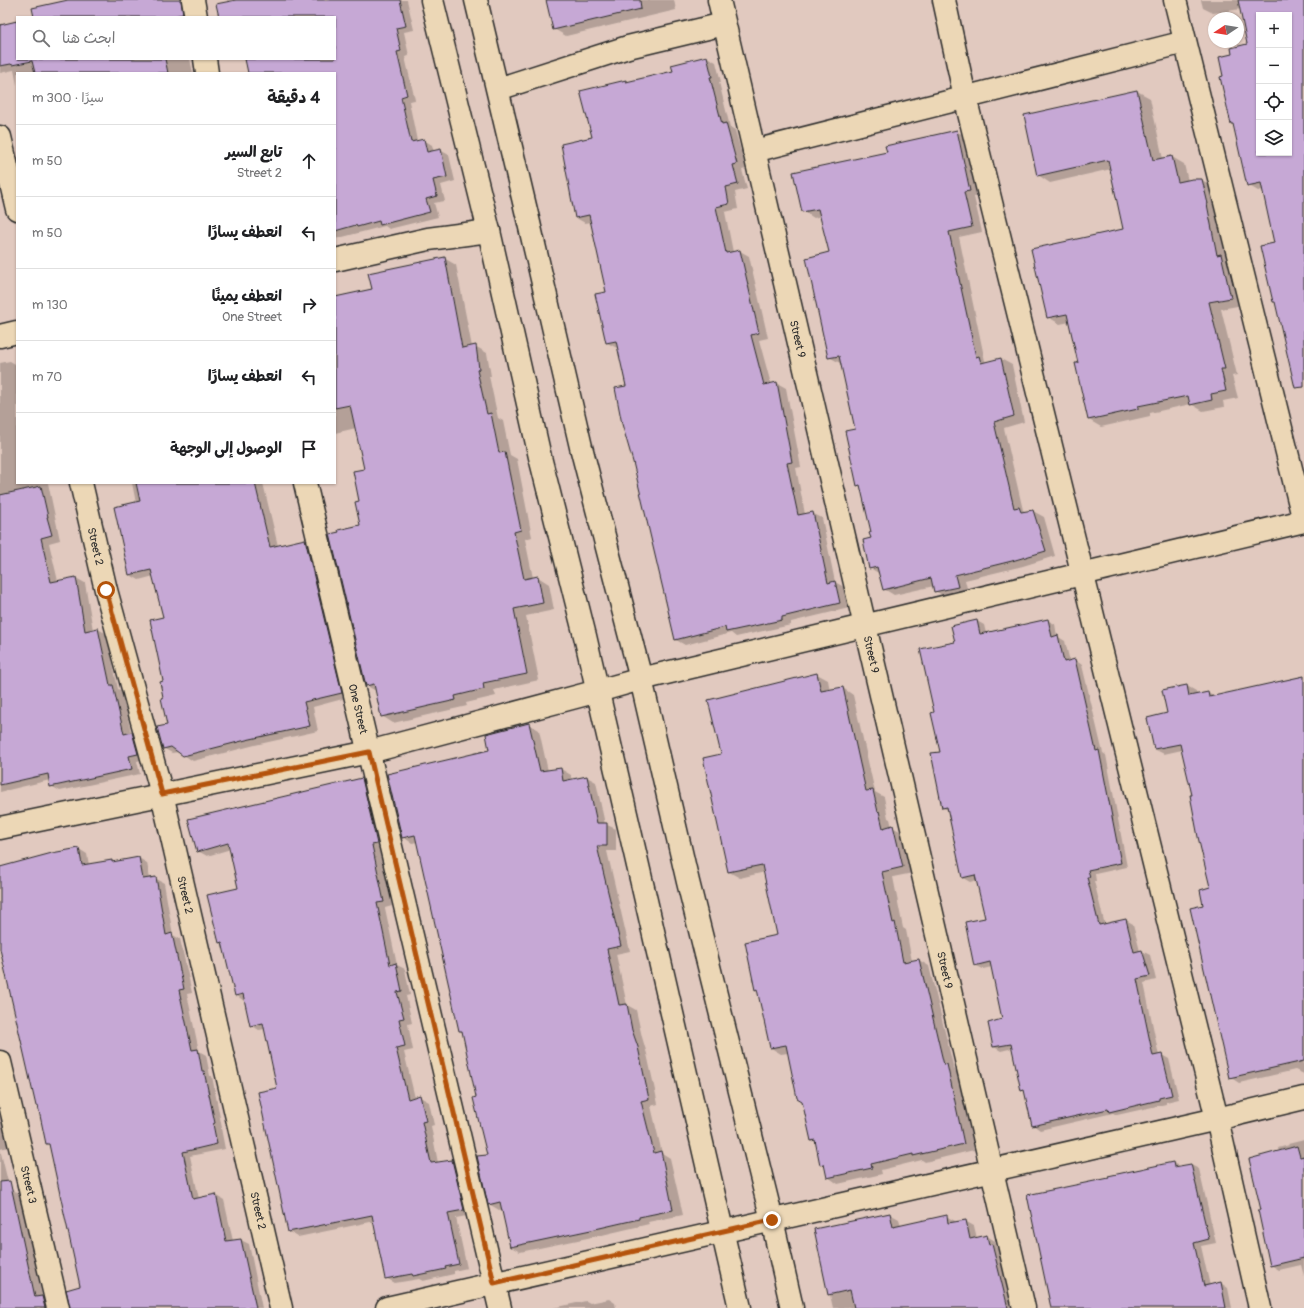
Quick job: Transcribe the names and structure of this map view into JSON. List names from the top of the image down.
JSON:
{
  "streets": {
    "street": [
      "Street 9",
      "Street 2",
      "One Street",
      "Street 3"
    ]
  },
  "north": "left",
  "page": {
    "map_buttons": ["+", "−"],
    "search": "ابحث هنا",
    "heading": ["4 دقيقة", "سيرًا · 300 m"],
    "list": [
      ["تابع السير", "Street 2", "50 m"],
      ["انعطف يسارًا", "50 m"],
      ["انعطف يمينًا", "One Street", "130 m"],
      ["انعطف يسارًا", "70 m"],
      "الوصول إلى الوجهة"
    ]
  }
}
